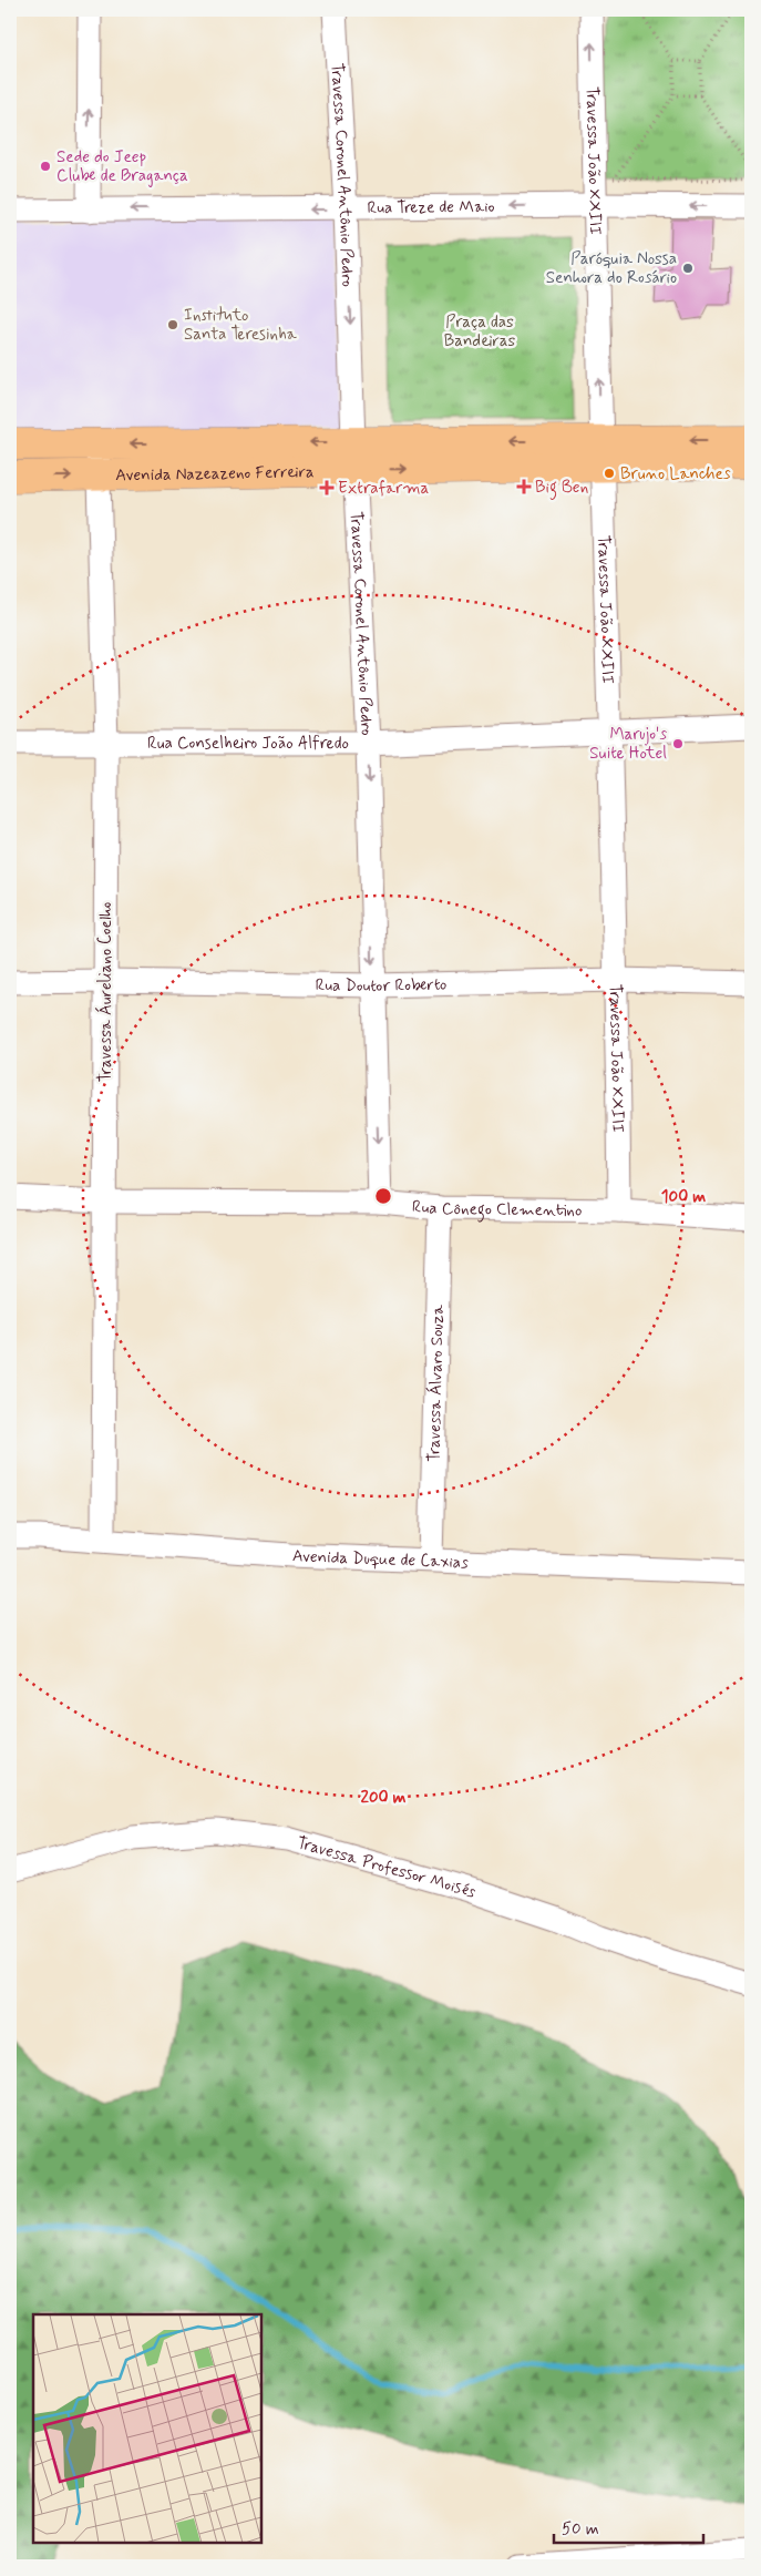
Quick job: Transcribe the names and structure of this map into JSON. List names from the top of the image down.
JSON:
{
  "streets": {
    "main road": ["Avenida Nazeazeno Ferreira"],
    "street": [
      "Travessa João XXIII",
      "Travessa Coronel Antônio Pedro",
      "Rua Treze de Maio",
      "Rua Conselheiro João Alfredo",
      "Rua Doutor Roberto",
      "Travessa Áureliano Coelho",
      "Rua Cônego Clementino",
      "Travessa Álvaro Souza",
      "Avenida Duque de Caxias",
      "Travessa Professor Moisés"
    ]
  },
  "crossings": [
    ["Travessa João XXIII", "Rua Treze de Maio"],
    ["Travessa João XXIII", "Avenida Nazeazeno Ferreira"],
    ["Travessa João XXIII", "Rua Conselheiro João Alfredo"],
    ["Travessa João XXIII", "Rua Doutor Roberto"],
    ["Travessa João XXIII", "Rua Cônego Clementino"],
    ["Travessa Coronel Antônio Pedro", "Rua Treze de Maio"],
    ["Travessa Coronel Antônio Pedro", "Avenida Nazeazeno Ferreira"],
    ["Travessa Coronel Antônio Pedro", "Rua Conselheiro João Alfredo"],
    ["Travessa Coronel Antônio Pedro", "Rua Doutor Roberto"],
    ["Travessa Coronel Antônio Pedro", "Rua Cônego Clementino"],
    ["Avenida Nazeazeno Ferreira", "Travessa Áureliano Coelho"],
    ["Rua Conselheiro João Alfredo", "Travessa Áureliano Coelho"],
    ["Rua Doutor Roberto", "Travessa Áureliano Coelho"],
    ["Travessa Áureliano Coelho", "Rua Cônego Clementino"],
    ["Travessa Áureliano Coelho", "Avenida Duque de Caxias"],
    ["Rua Cônego Clementino", "Travessa Álvaro Souza"],
    ["Travessa Álvaro Souza", "Avenida Duque de Caxias"]
  ],
  "one_way": ["Travessa João XXIII", "Travessa Coronel Antônio Pedro", "Rua Treze de Maio"],
  "parks": ["Praça das Bandeiras"],
  "places": {
    "other": [
      "Sede do Jeep Clube de Bragança",
      "Paróquia Nossa Senhora do Rosário",
      "Instituto Santa Teresinha",
      "Bruno Lanches",
      "Marujo's Suite Hotel"
    ],
    "health": ["Big Ben", "Extrafarma"]
  },
  "scale_bar": "50 m",
  "rings": ["100 m", "200 m"]
}
